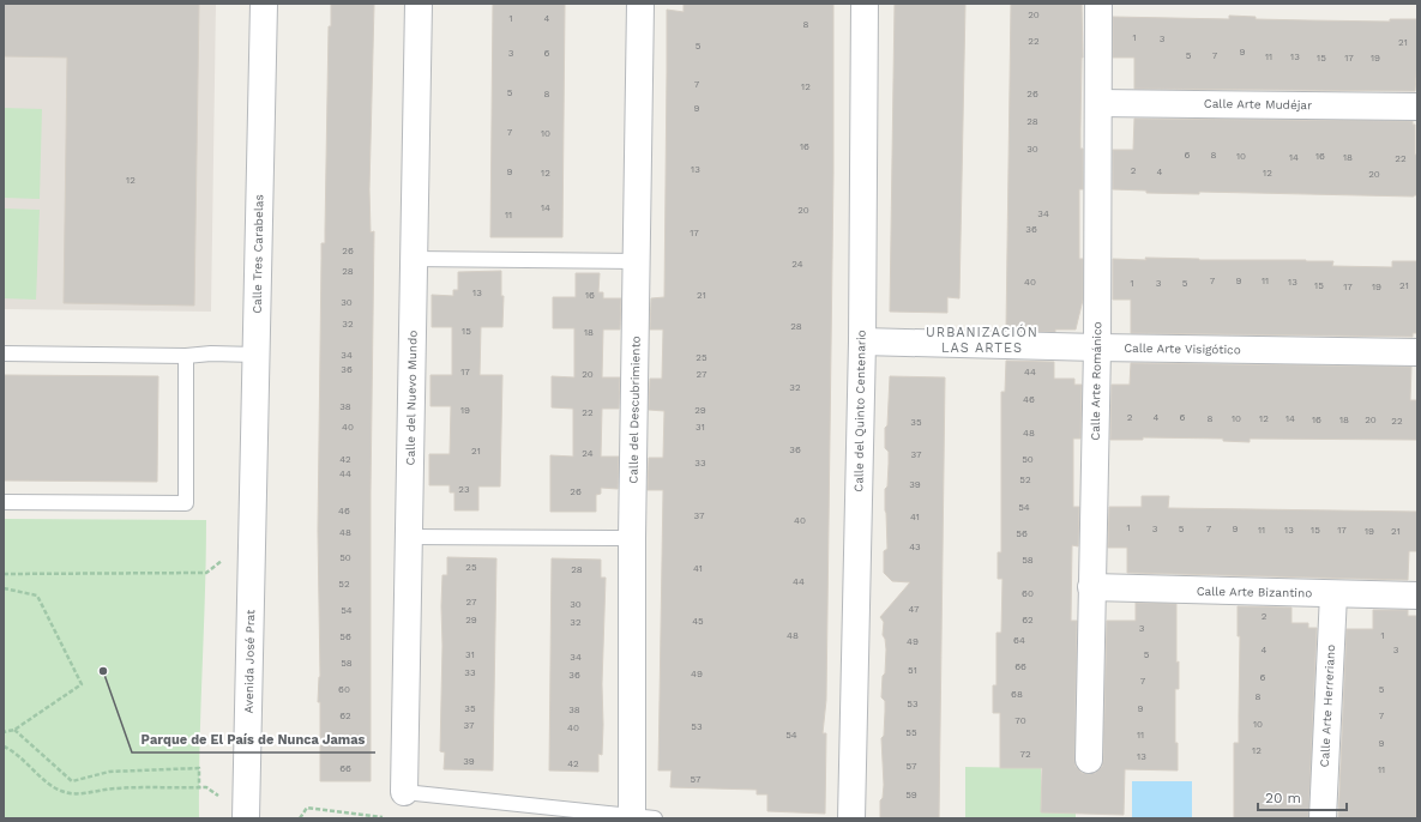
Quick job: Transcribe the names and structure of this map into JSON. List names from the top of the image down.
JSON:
{
  "streets": {
    "street": [
      "Calle Arte Mudéjar",
      "Calle Tres Carabelas",
      "Calle Arte Visigótico",
      "Calle Arte Románico",
      "Calle del Nuevo Mundo",
      "Calle del Descubrimiento",
      "Calle del Quinto Centenario",
      "Calle Arte Bizantino",
      "Avenida José Prat",
      "Calle Arte Herreriano"
    ]
  },
  "crossings": [
    ["Calle Arte Mudéjar", "Calle Arte Románico"],
    ["Calle Tres Carabelas", "Avenida José Prat"],
    ["Calle Arte Visigótico", "Calle Arte Románico"],
    ["Calle Arte Visigótico", "Calle del Quinto Centenario"],
    ["Calle Arte Románico", "Calle Arte Bizantino"],
    ["Calle Arte Bizantino", "Calle Arte Herreriano"]
  ],
  "districts": ["URBANIZACIÓN LAS ARTES"],
  "places": ["Parque de El País de Nunca Jamas"],
  "house_numbers": [
    "20",
    "1",
    "4",
    "8",
    "1",
    "3",
    "22",
    "21",
    "5",
    "9",
    "3",
    "6",
    "5",
    "7",
    "11",
    "13",
    "15",
    "17",
    "19",
    "7",
    "12",
    "5",
    "8",
    "26",
    "9",
    "28",
    "7",
    "10",
    "16",
    "30",
    "6",
    "8",
    "10",
    "16",
    "14",
    "18",
    "22",
    "13",
    "2",
    "9",
    "4",
    "12",
    "12",
    "20",
    "12",
    "14",
    "20",
    "34",
    "11",
    "36",
    "17",
    "26",
    "24",
    "28",
    "7",
    "9",
    "11",
    "40",
    "13",
    "1",
    "3",
    "5",
    "15",
    "21",
    "17",
    "19",
    "13",
    "16",
    "21",
    "30",
    "32",
    "28",
    "15",
    "18",
    "34",
    "25",
    "36",
    "17",
    "44",
    "20",
    "27",
    "32",
    "46",
    "38",
    "19",
    "29",
    "22",
    "2",
    "4",
    "6",
    "8",
    "10",
    "12",
    "14",
    "16",
    "18",
    "20",
    "22",
    "35",
    "40",
    "31",
    "48",
    "36",
    "21",
    "24",
    "37",
    "42",
    "50",
    "33",
    "44",
    "52",
    "39",
    "23",
    "26",
    "54",
    "46",
    "37",
    "41",
    "40",
    "1",
    "3",
    "5",
    "7",
    "9",
    "11",
    "13",
    "15",
    "17",
    "19",
    "21",
    "48",
    "56",
    "43",
    "50",
    "58",
    "25",
    "41",
    "28",
    "44",
    "52",
    "60",
    "27",
    "30",
    "47",
    "54",
    "2",
    "29",
    "62",
    "45",
    "32",
    "3",
    "48",
    "1",
    "56",
    "64",
    "49",
    "4",
    "3",
    "31",
    "5",
    "34",
    "58",
    "66",
    "51",
    "33",
    "49",
    "36",
    "6",
    "7",
    "60",
    "5",
    "68",
    "8",
    "53",
    "35",
    "9",
    "38",
    "62",
    "7",
    "70",
    "10",
    "37",
    "53",
    "40",
    "55",
    "54",
    "11",
    "9",
    "12",
    "72",
    "13",
    "39",
    "42",
    "57",
    "66",
    "11",
    "57",
    "59"
  ],
  "scale_bar": "20 m"
}
